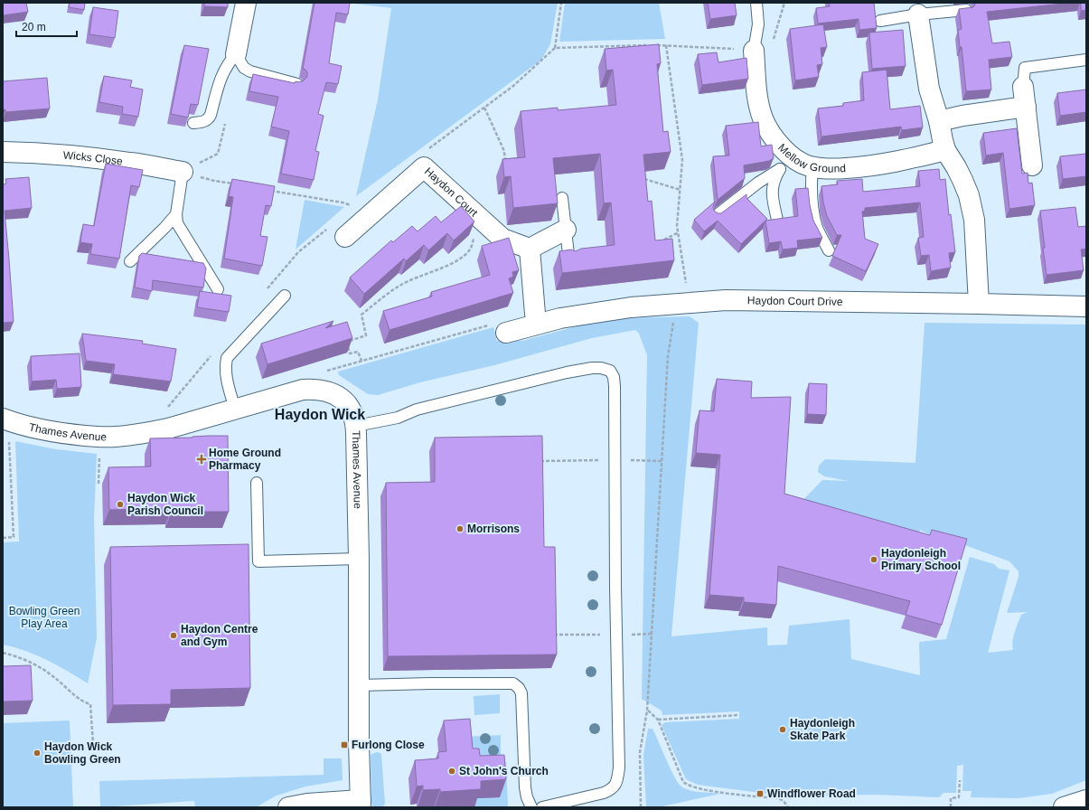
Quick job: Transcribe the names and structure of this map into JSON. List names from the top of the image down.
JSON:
{
  "streets": {
    "street": [
      "Mellow Ground",
      "Wicks Close",
      "Haydon Court",
      "Haydon Court Drive",
      "Thames Avenue"
    ]
  },
  "districts": ["Haydon Wick"],
  "parks": ["Bowling Green Play Area"],
  "places": {
    "health": ["Home Ground Pharmacy"],
    "other": [
      "Haydon Wick Parish Council",
      "Morrisons",
      "Haydonleigh Primary School",
      "Haydon Centre and Gym",
      "Haydonleigh Skate Park",
      "Haydon Wick Bowling Green",
      "St John's Church"
    ],
    "transit": ["Furlong Close", "Windflower Road"]
  },
  "scale_bar": "20 m"
}
